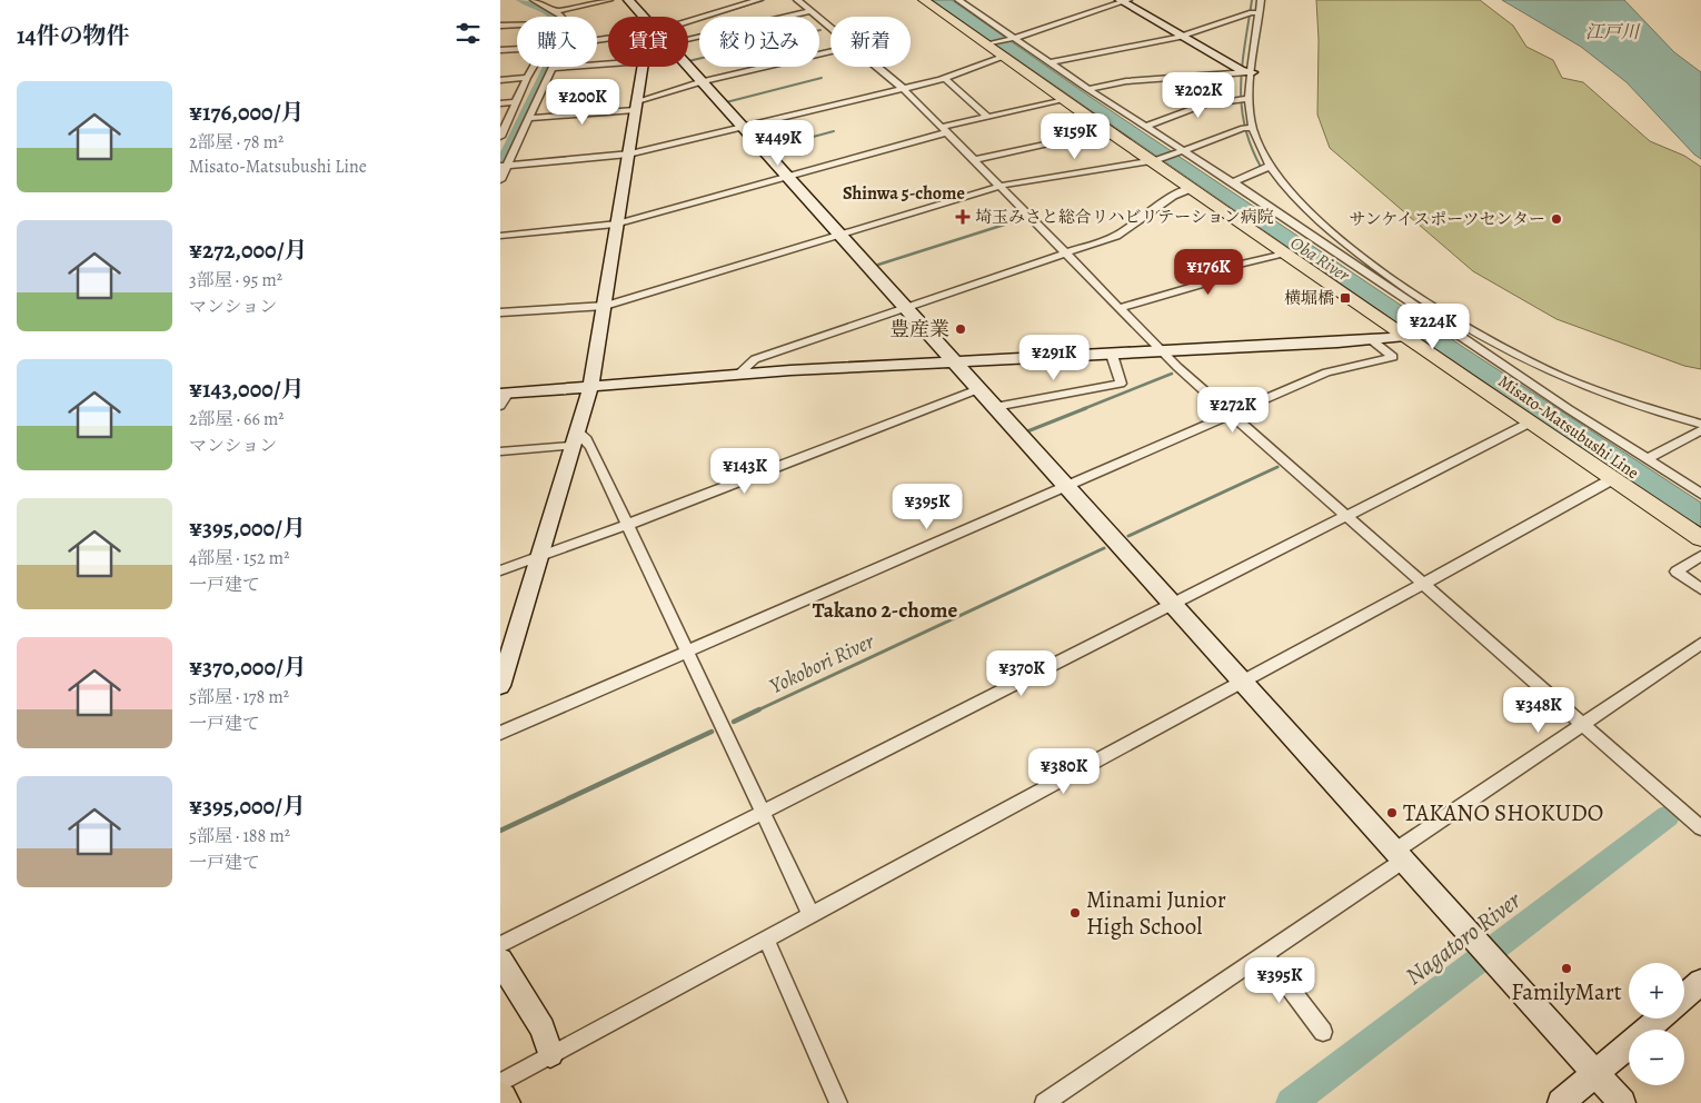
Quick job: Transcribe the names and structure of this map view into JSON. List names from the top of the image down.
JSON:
{
  "streets": {
    "main road": ["Misato-Matsubushi Line"]
  },
  "districts": ["Shinwa 5-chome", "Takano 2-chome"],
  "water": [
    "江戸川",
    "Oba River",
    "Yokobori River",
    "Nagatoro River"
  ],
  "places": {
    "health": ["埼玉みさと総合リハビリテーション病院"],
    "other": [
      "サンケイスポーツセンター",
      "豊産業",
      "TAKANO SHOKUDO",
      "Minami Junior High School",
      "FamilyMart"
    ],
    "transit": ["横堀橋"]
  },
  "page": {
    "heading": "14件の物件",
    "chip": [
      "購入",
      "賃貸",
      "絞り込み",
      "新着"
    ],
    "list": [
      {
        "name": "¥176,000/月",
        "note": "2部屋 · 78 m² · Misato-Matsubushi Line"
      },
      {
        "name": "¥272,000/月",
        "note": "3部屋 · 95 m² · マンション"
      },
      {
        "name": "¥143,000/月",
        "note": "2部屋 · 66 m² · マンション"
      },
      {
        "name": "¥395,000/月",
        "note": "4部屋 · 152 m² · 一戸建て"
      },
      {
        "name": "¥370,000/月",
        "note": "5部屋 · 178 m² · 一戸建て"
      },
      {
        "name": "¥395,000/月",
        "note": "5部屋 · 188 m² · 一戸建て"
      }
    ],
    "price": [
      "¥202K",
      "¥200K",
      "¥159K",
      "¥449K",
      "¥176K",
      "¥224K",
      "¥291K",
      "¥272K",
      "¥143K",
      "¥395K",
      "¥370K",
      "¥348K",
      "¥380K",
      "¥395K"
    ],
    "map_buttons": ["+", "−"]
  }
}
